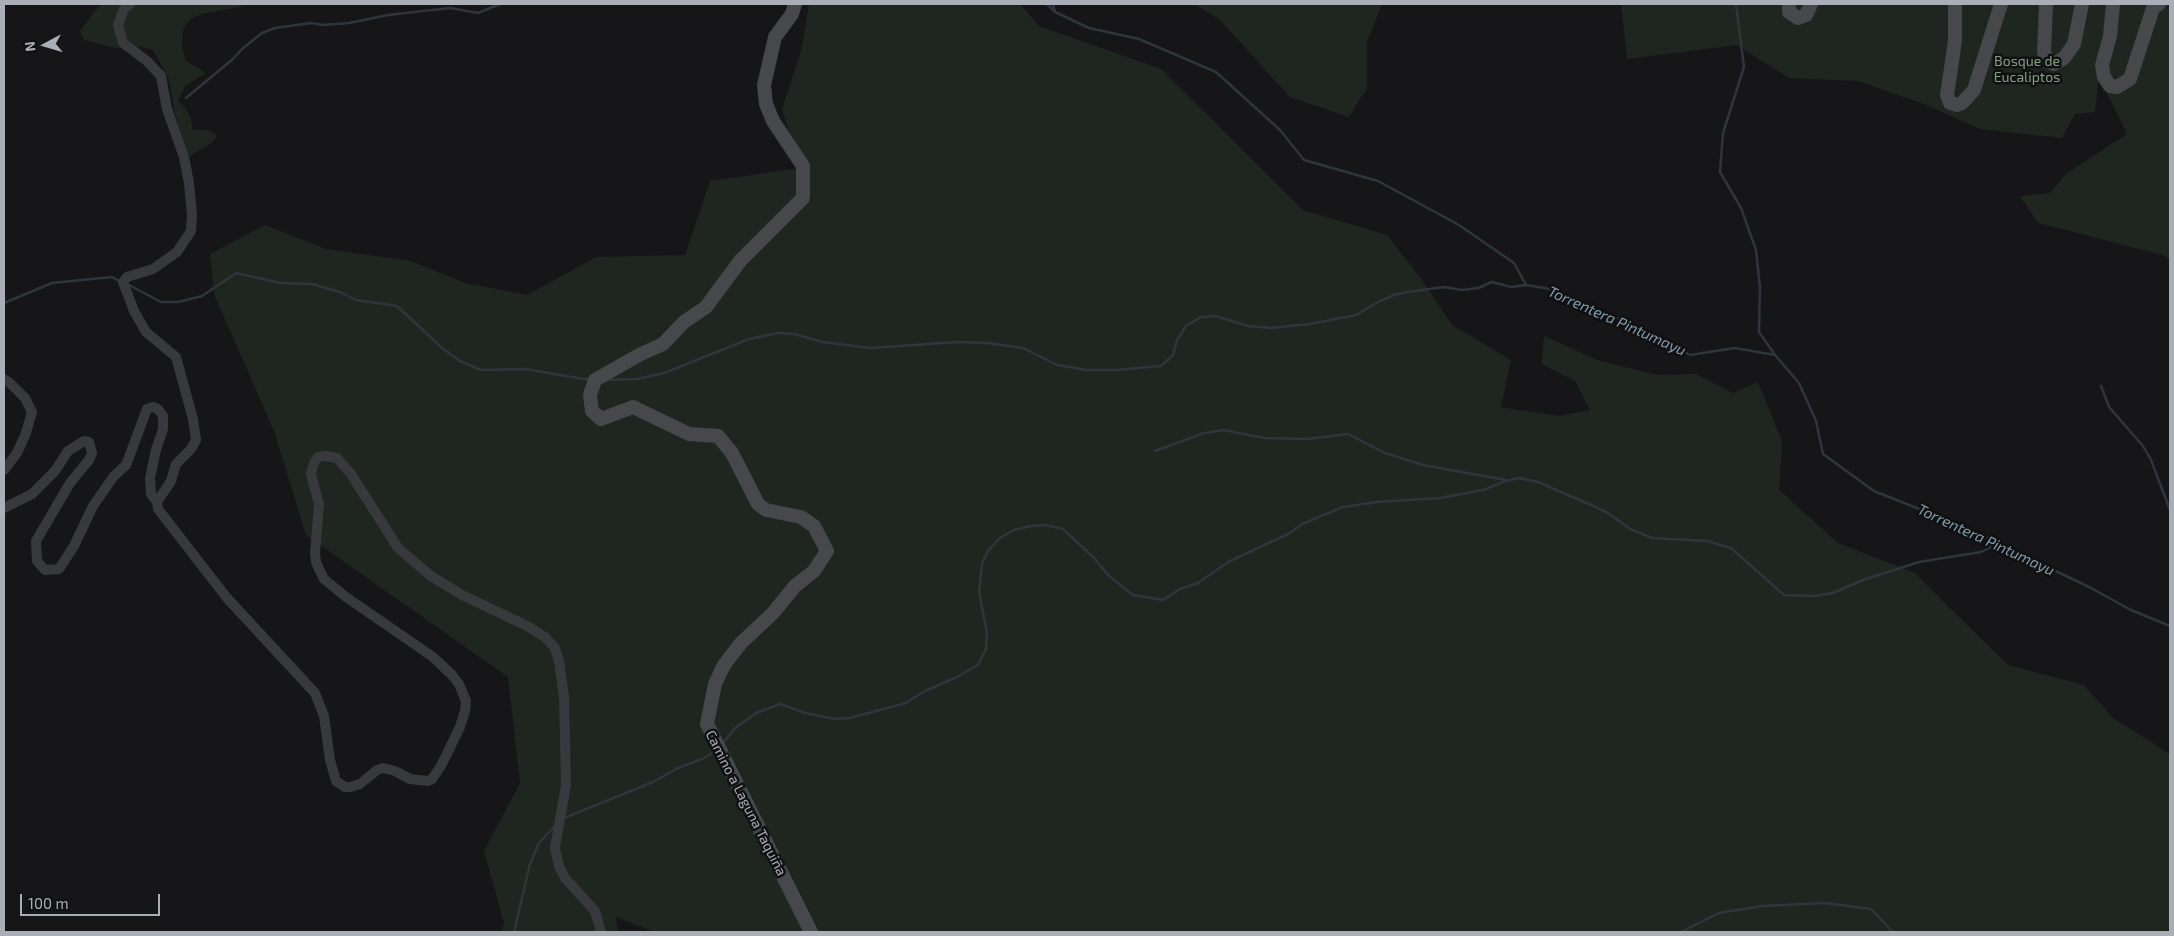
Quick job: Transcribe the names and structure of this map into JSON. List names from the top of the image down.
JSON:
{
  "streets": {
    "street": ["Camino a Laguna Taquiña"]
  },
  "water": ["Torrentera Pintumayu"],
  "parks": ["Bosque de Eucaliptos"],
  "scale_bar": "100 m",
  "north": "left"
}
